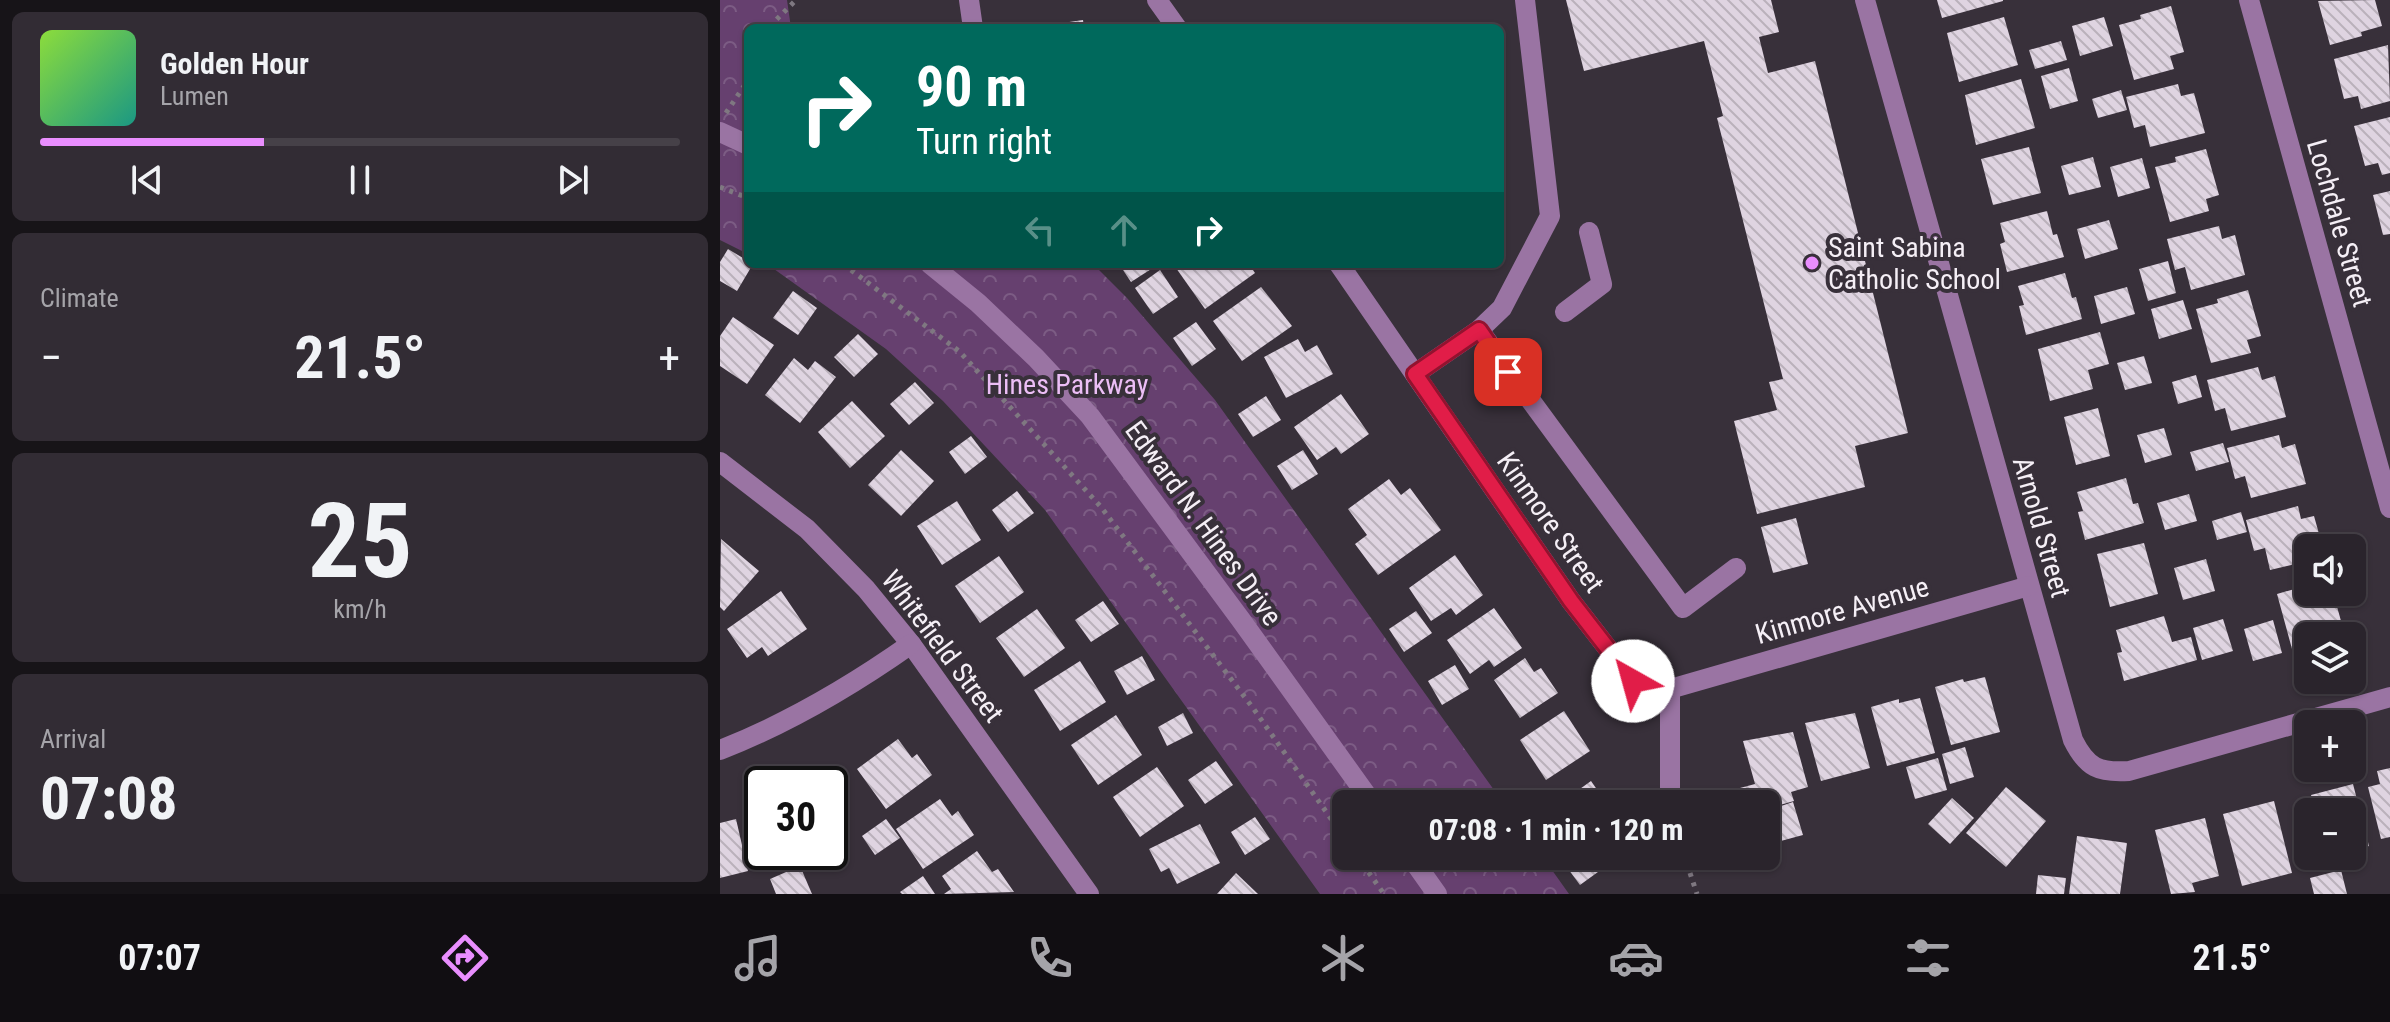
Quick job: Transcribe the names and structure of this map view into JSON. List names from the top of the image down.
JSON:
{
  "streets": {
    "street": [
      "Lochdale Street",
      "Kinmore Street",
      "Edward N. Hines Drive",
      "Arnold Street",
      "Kinmore Avenue",
      "Whitefield Street"
    ]
  },
  "crossings": [
    ["Kinmore Street", "Kinmore Avenue"],
    ["Arnold Street", "Kinmore Avenue"]
  ],
  "parks": ["Hines Parkway"],
  "places": ["Saint Sabina Catholic School"],
  "page": {
    "turn": ["90 m", "Turn right"],
    "song": ["Golden Hour", "Lumen"],
    "tile": [
      "Climate",
      ["25", "km/h"],
      ["Arrival", "07:08"]
    ],
    "heat": ["−", "21.5°", "+"],
    "map_buttons": ["+", "−"],
    "limit": "30",
    "trip": "07:08 · 1 min · 120 m",
    "tabs": ["07:07", "21.5°"]
  }
}
